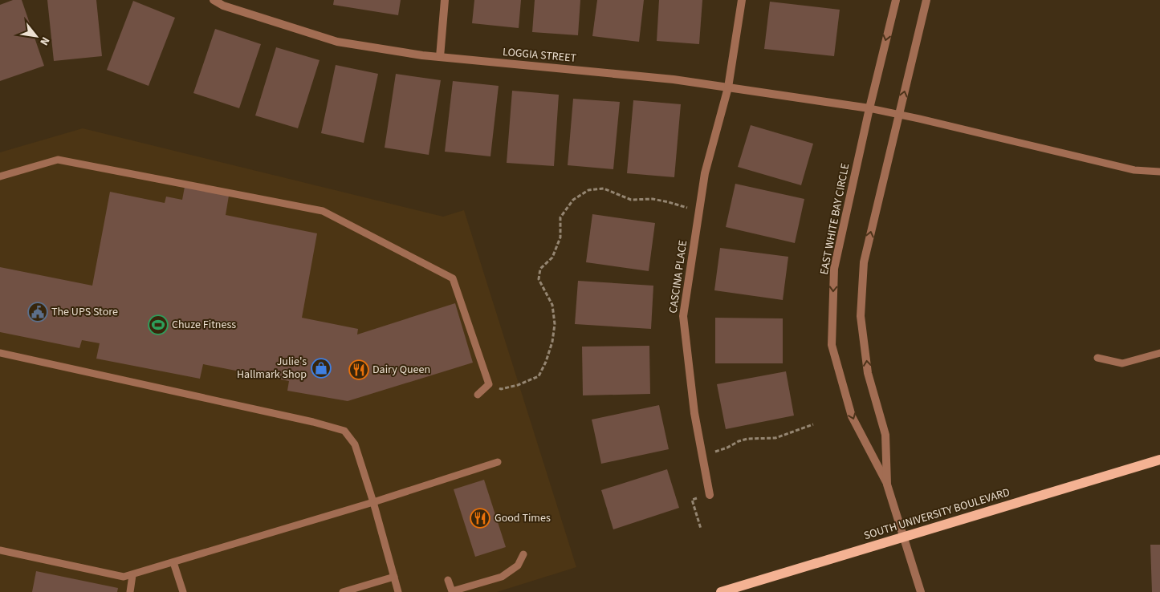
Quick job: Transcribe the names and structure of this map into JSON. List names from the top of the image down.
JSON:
{
  "streets": {
    "main road": ["SOUTH UNIVERSITY BOULEVARD"],
    "street": ["LOGGIA STREET", "EAST WHITE BAY CIRCLE", "CASCINA PLACE"]
  },
  "crossings": [
    ["LOGGIA STREET", "EAST WHITE BAY CIRCLE"],
    ["LOGGIA STREET", "CASCINA PLACE"]
  ],
  "places": {
    "public building": ["The UPS Store"],
    "sports": ["Chuze Fitness"],
    "shop": ["Julie's Hallmark Shop"],
    "restaurant": ["Dairy Queen", "Good Times"]
  },
  "north": "bottom right"
}
